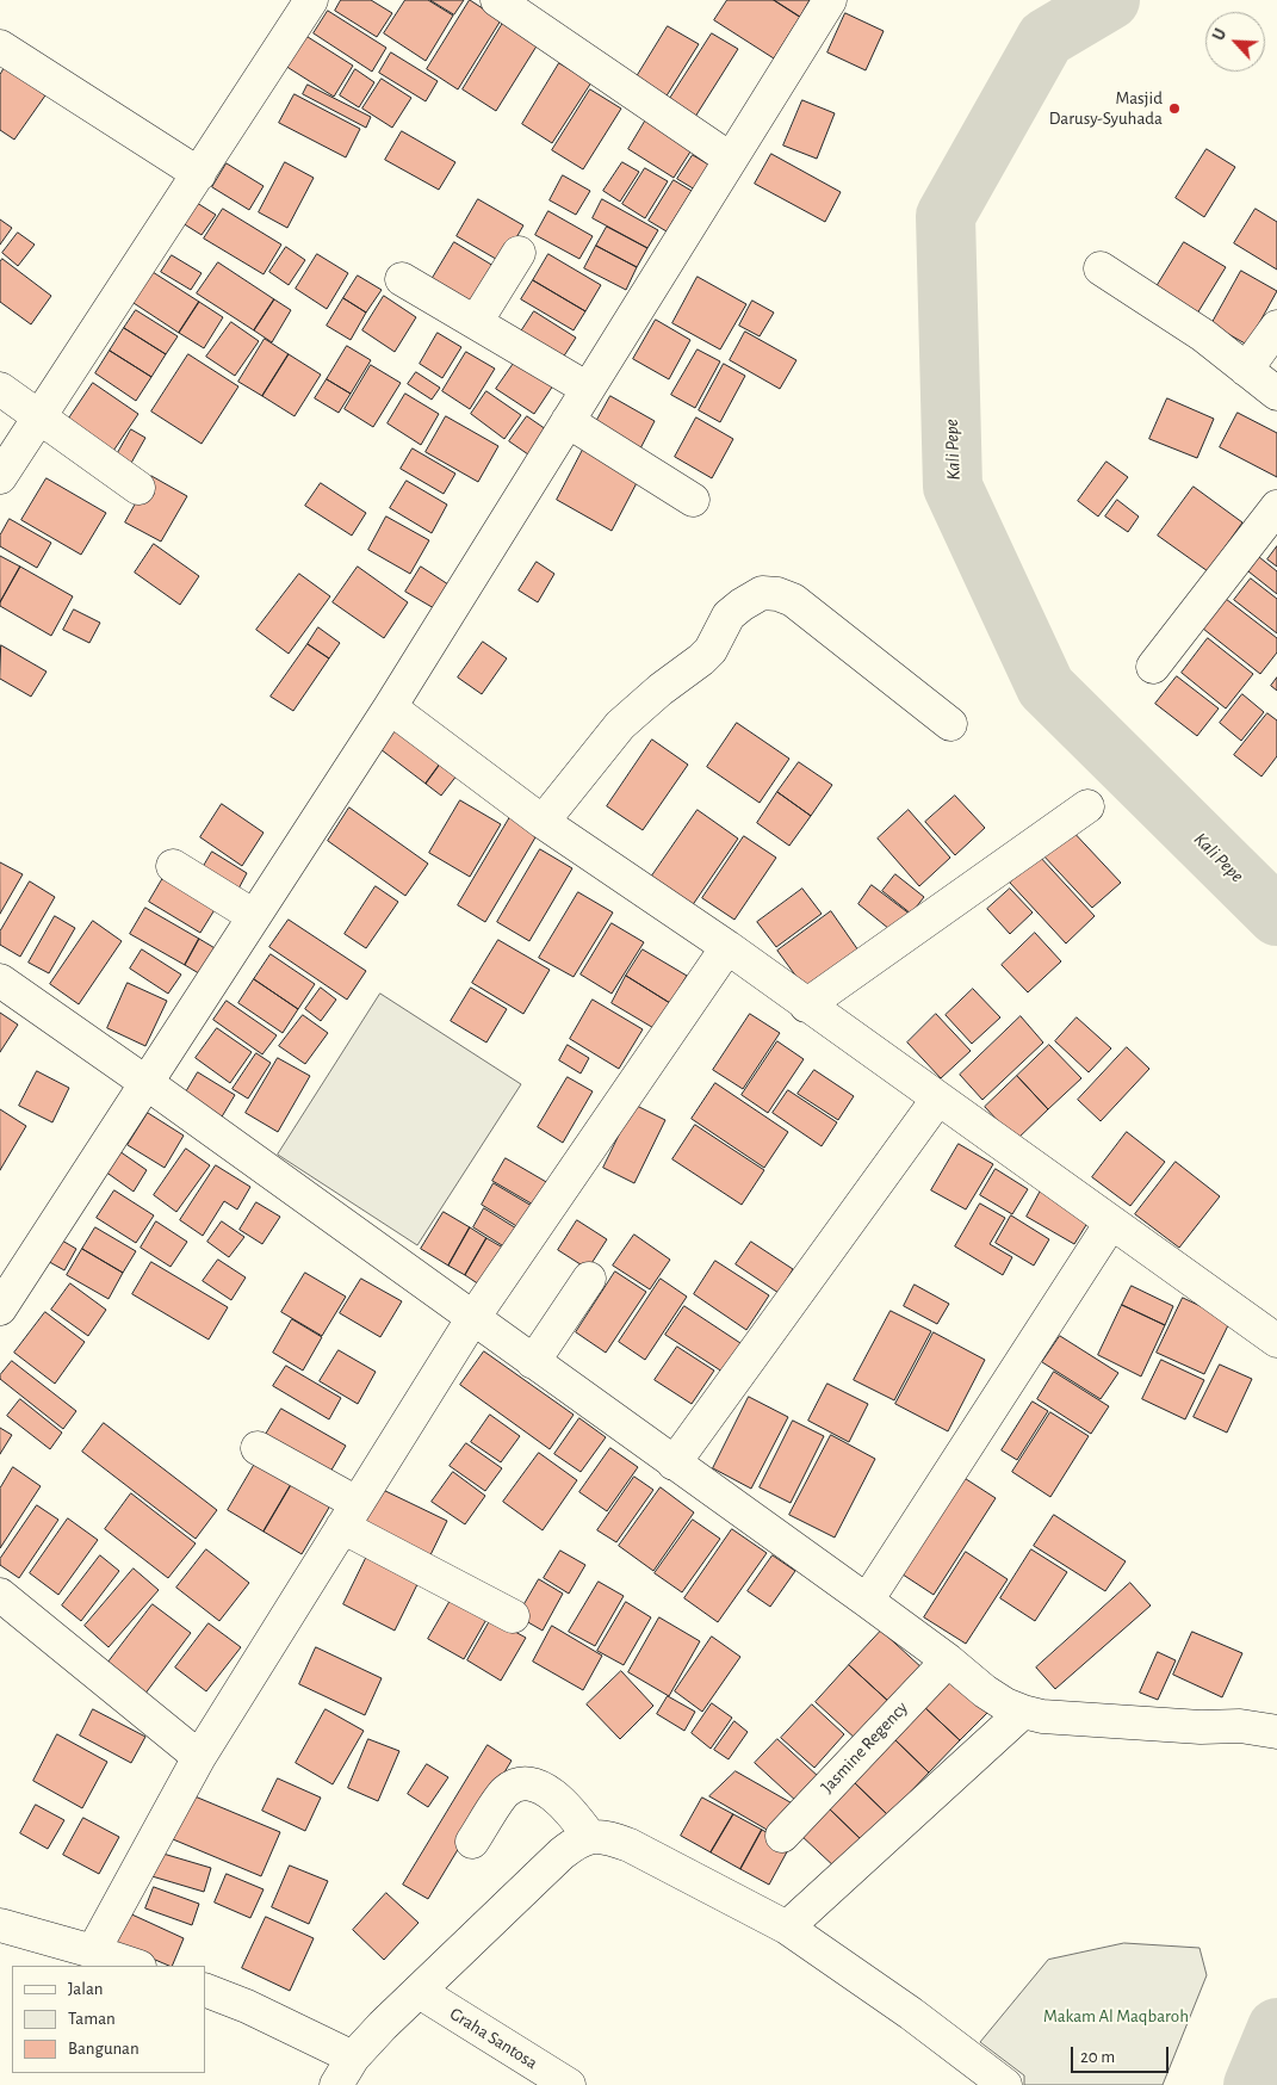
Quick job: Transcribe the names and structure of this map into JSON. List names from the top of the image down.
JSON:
{
  "streets": {
    "street": ["Jasmine Regency", "Graha Santosa"]
  },
  "water": ["Kali Pepe"],
  "parks": ["Makam Al Maqbaroh"],
  "places": ["Masjid Darusy-Syuhada"],
  "legend": ["Jalan", "Taman", "Bangunan"],
  "scale_bar": "20 m",
  "north": "top left"
}
